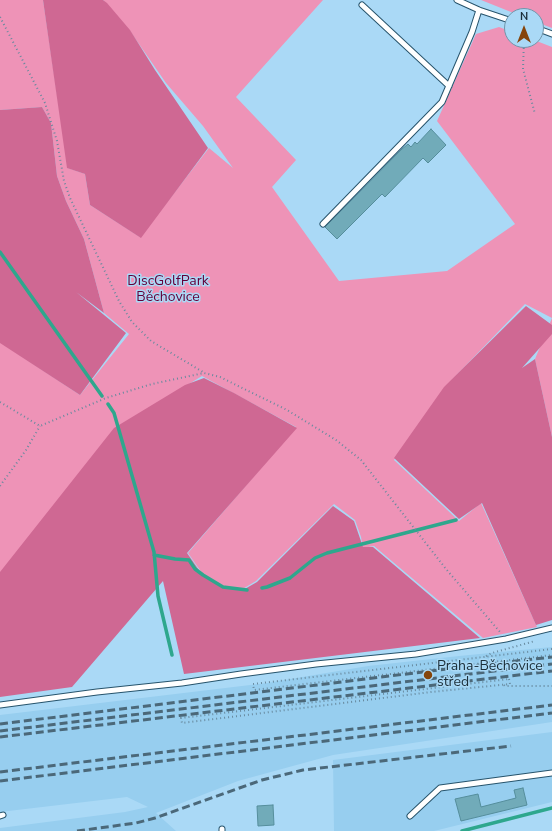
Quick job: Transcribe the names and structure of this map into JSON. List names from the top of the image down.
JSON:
{
  "parks": ["DiscGolfPark Běchovice"],
  "places": ["Praha-Běchovice střed"],
  "north": "top"
}
